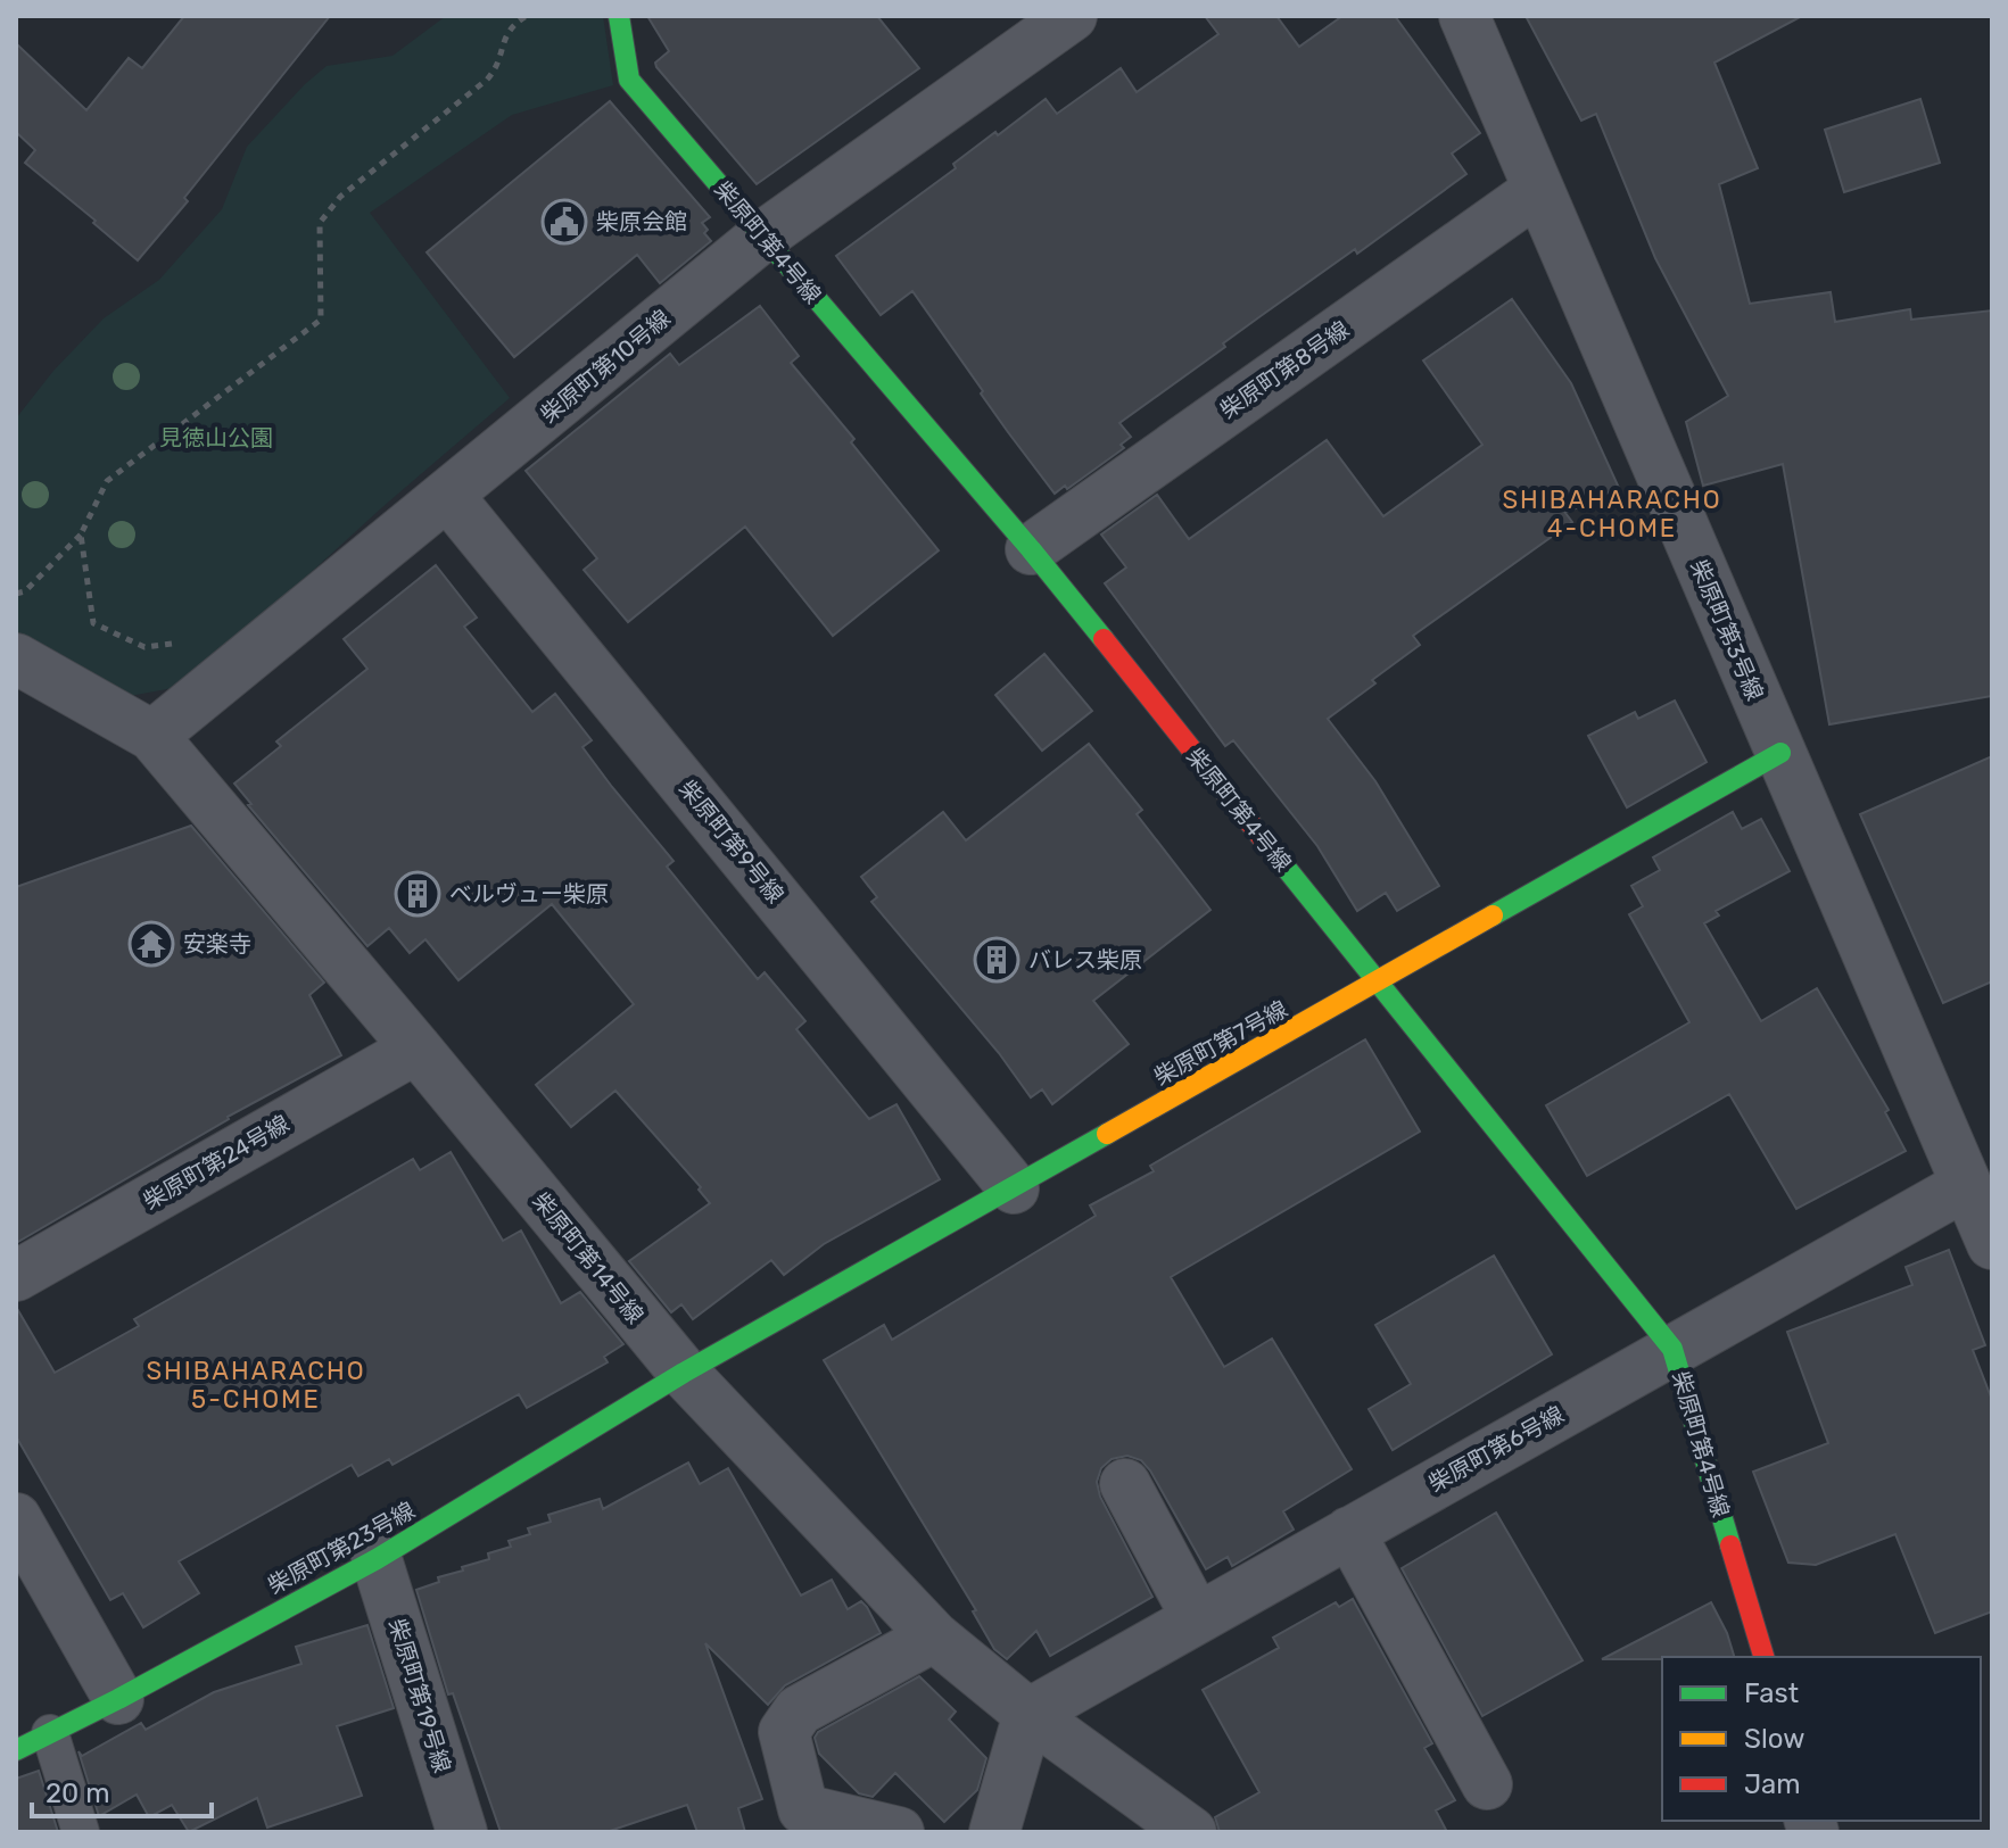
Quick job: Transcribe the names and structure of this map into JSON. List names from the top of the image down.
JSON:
{
  "streets": {
    "street": [
      "柴原町第4号線",
      "柴原町第10号線",
      "柴原町第8号線",
      "柴原町第3号線",
      "柴原町第9号線",
      "柴原町第7号線",
      "柴原町第24号線",
      "柴原町第14号線",
      "柴原町第6号線",
      "柴原町第23号線",
      "柴原町第19号線"
    ]
  },
  "crossings": [
    ["柴原町第4号線", "柴原町第10号線"],
    ["柴原町第4号線", "柴原町第8号線"],
    ["柴原町第4号線", "柴原町第7号線"],
    ["柴原町第4号線", "柴原町第6号線"],
    ["柴原町第10号線", "柴原町第9号線"],
    ["柴原町第10号線", "柴原町第14号線"],
    ["柴原町第8号線", "柴原町第3号線"],
    ["柴原町第3号線", "柴原町第7号線"],
    ["柴原町第3号線", "柴原町第6号線"],
    ["柴原町第9号線", "柴原町第7号線"],
    ["柴原町第7号線", "柴原町第14号線"],
    ["柴原町第7号線", "柴原町第23号線"],
    ["柴原町第24号線", "柴原町第14号線"],
    ["柴原町第14号線", "柴原町第6号線"],
    ["柴原町第14号線", "柴原町第23号線"],
    ["柴原町第23号線", "柴原町第19号線"]
  ],
  "districts": ["SHIBAHARACHO 4-CHOME", "SHIBAHARACHO 5-CHOME"],
  "parks": ["見徳山公園"],
  "places": {
    "public building": ["柴原会館"],
    "building": ["ベルヴュー柴原", "バレス柴原"],
    "temple": ["安楽寺"]
  },
  "legend": ["Fast", "Slow", "Jam"],
  "scale_bar": "20 m"
}
